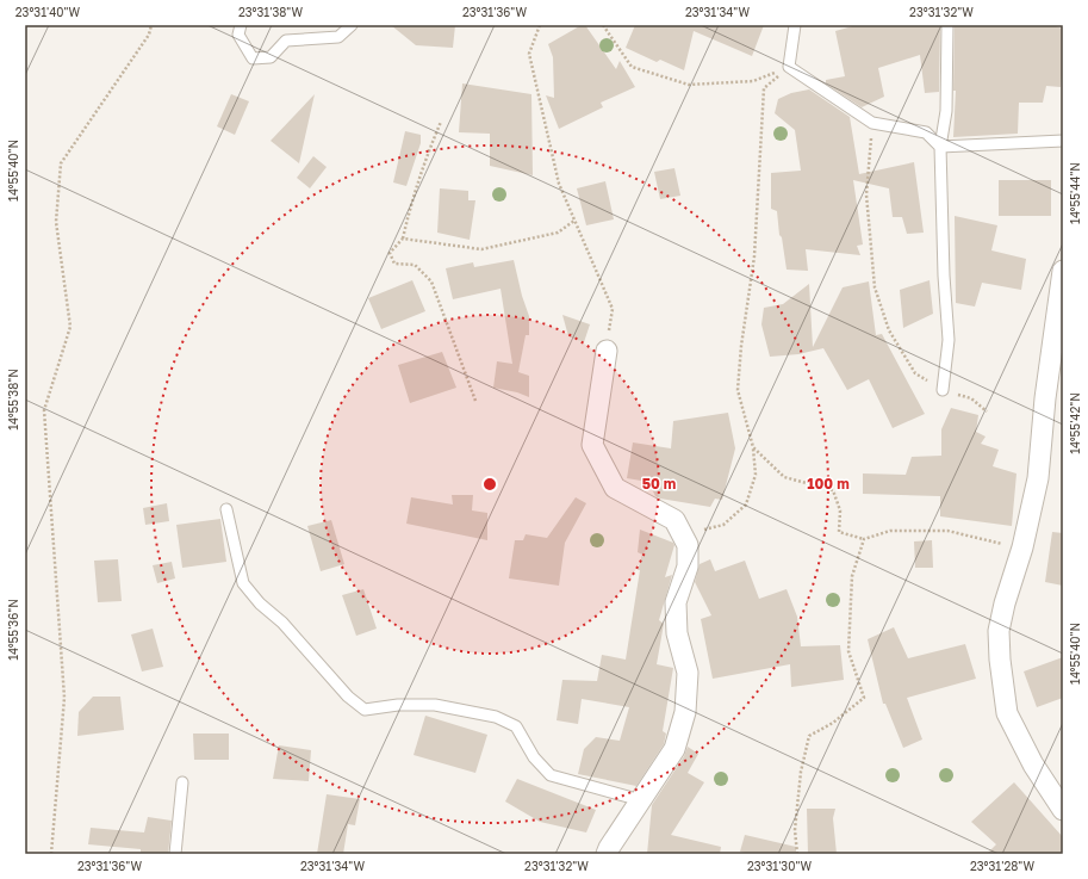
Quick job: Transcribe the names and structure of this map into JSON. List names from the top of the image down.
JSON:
{
  "coordinates": [
    "23°31'40\"W",
    "23°31'38\"W",
    "23°31'36\"W",
    "23°31'34\"W",
    "23°31'32\"W",
    "14°55'40\"N",
    "14°55'44\"N",
    "14°55'38\"N",
    "14°55'42\"N",
    "14°55'36\"N",
    "23°31'30\"W",
    "23°31'28\"W"
  ],
  "rings": ["50 m", "100 m"]
}
